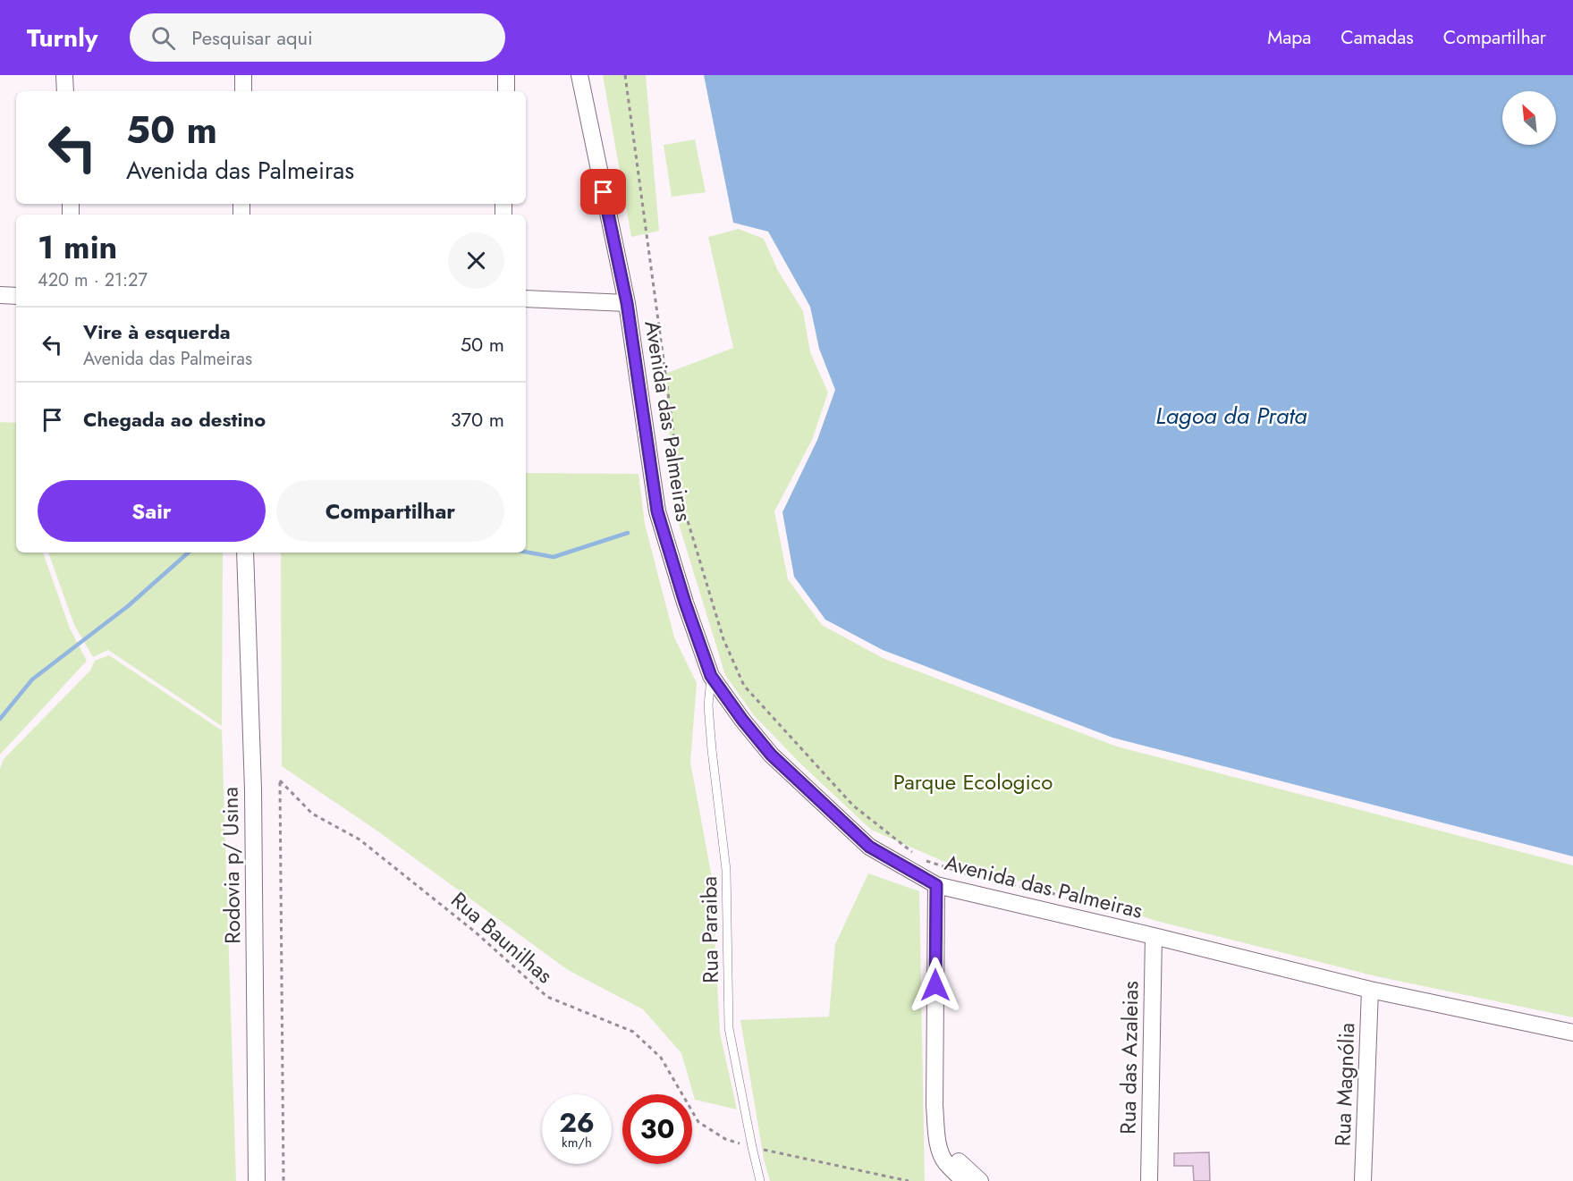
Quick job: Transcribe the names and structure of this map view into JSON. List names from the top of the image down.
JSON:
{
  "streets": {
    "street": [
      "Avenida das Palmeiras",
      "Rodovia p/ Usina",
      "Rua das Azaleias",
      "Rua Magnólia"
    ],
    "lane": ["Rua Paraiba"],
    "path": ["Rua Baunilhas"]
  },
  "crossings": [
    ["Avenida das Palmeiras", "Rua Paraiba"],
    ["Avenida das Palmeiras", "Rua das Azaleias"],
    ["Avenida das Palmeiras", "Rua Magnólia"],
    ["Rua Paraiba", "Rua Baunilhas"]
  ],
  "water": ["Lagoa da Prata"],
  "parks": ["Parque Ecologico"],
  "north": "top left",
  "page": {
    "header": "Turnly",
    "search": "Pesquisar aqui",
    "nav": ["Mapa", "Camadas", "Compartilhar"],
    "turn": ["50 m", "Avenida das Palmeiras"],
    "heading": ["1 min", "420 m · 21:27"],
    "list": [
      {
        "name": "Vire à esquerda",
        "note": "Avenida das Palmeiras",
        "value": "50 m"
      },
      {
        "name": "Chegada ao destino",
        "value": "370 m"
      }
    ],
    "buttons": ["Sair", "Compartilhar"],
    "speed": "26 km/h",
    "limit": "30"
  }
}
